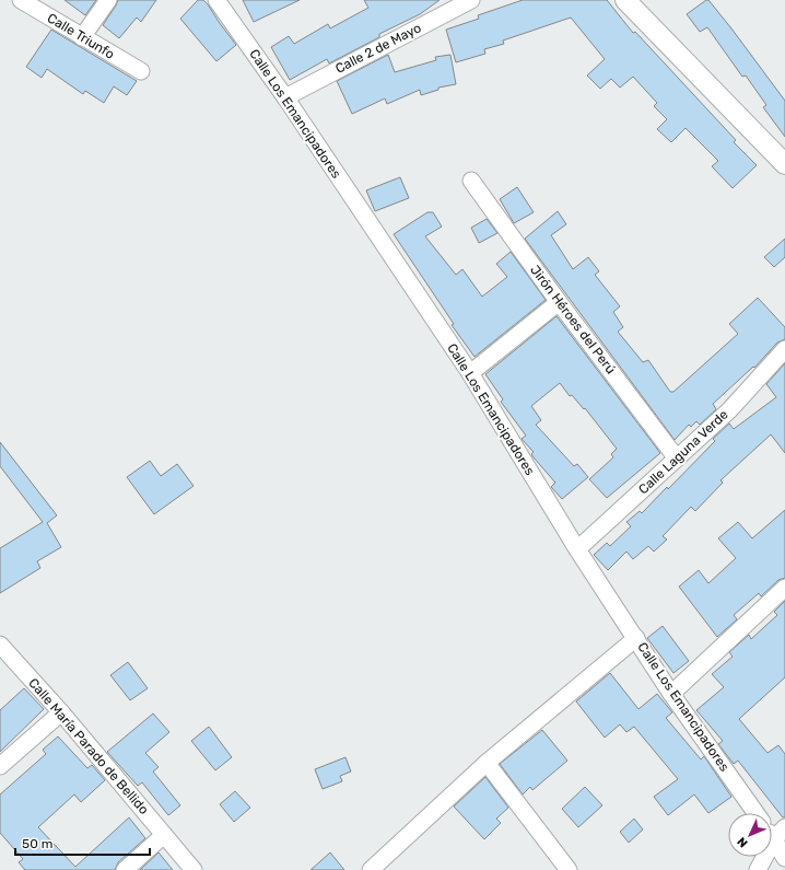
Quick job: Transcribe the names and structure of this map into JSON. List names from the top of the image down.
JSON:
{
  "streets": {
    "street": [
      "Calle Triunfo",
      "Calle 2 de Mayo",
      "Calle Los Emancipadores",
      "Jirón Héroes del Perú",
      "Calle Laguna Verde",
      "Calle María Parado de Bellido"
    ]
  },
  "crossings": [
    ["Calle 2 de Mayo", "Calle Los Emancipadores"],
    ["Calle Los Emancipadores", "Calle Laguna Verde"],
    ["Jirón Héroes del Perú", "Calle Laguna Verde"]
  ],
  "scale_bar": "50 m",
  "north": "bottom left"
}
